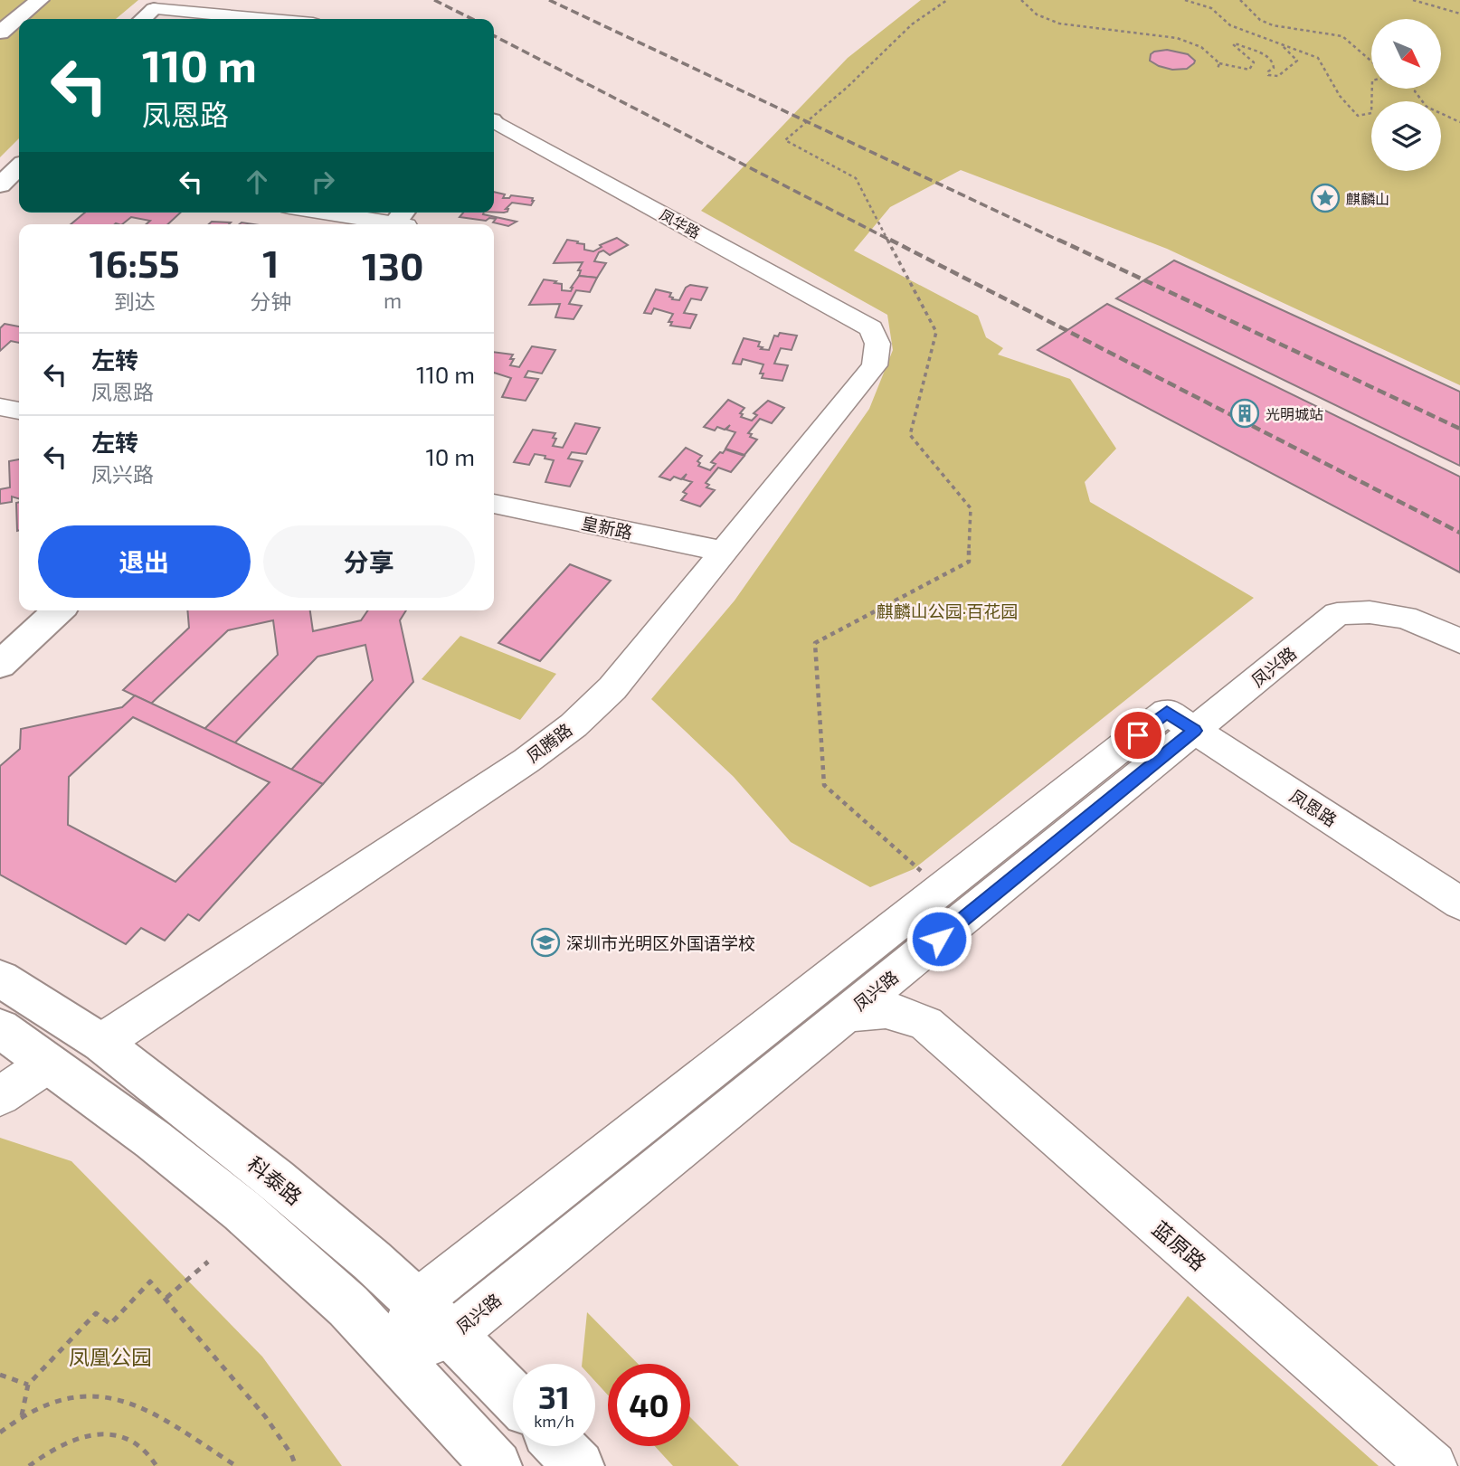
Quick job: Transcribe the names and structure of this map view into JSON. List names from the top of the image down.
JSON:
{
  "streets": {
    "main road": ["科泰路"],
    "street": [
      "凤华路",
      "皇新路",
      "凤兴路",
      "凤腾路",
      "凤恩路",
      "蓝原路"
    ]
  },
  "crossings": [
    ["凤华路", "凤腾路"],
    ["皇新路", "凤腾路"],
    ["凤兴路", "凤恩路"],
    ["凤兴路", "科泰路"],
    ["凤兴路", "蓝原路"],
    ["凤腾路", "科泰路"]
  ],
  "parks": ["麒麟山公园·百花园", "凤凰公园"],
  "places": {
    "place": ["麒麟山"],
    "building": ["光明城站"],
    "school or university": ["深圳市光明区外国语学校"]
  },
  "north": "bottom right",
  "page": {
    "turn": ["110 m", "凤恩路"],
    "eta": [
      "16:55",
      "到达",
      "1",
      "分钟",
      "130",
      "m"
    ],
    "list": [
      {
        "name": "左转",
        "note": "凤恩路",
        "value": "110 m"
      },
      {
        "name": "左转",
        "note": "凤兴路",
        "value": "10 m"
      }
    ],
    "buttons": ["退出", "分享"],
    "speed": "31 km/h",
    "limit": "40"
  }
}
